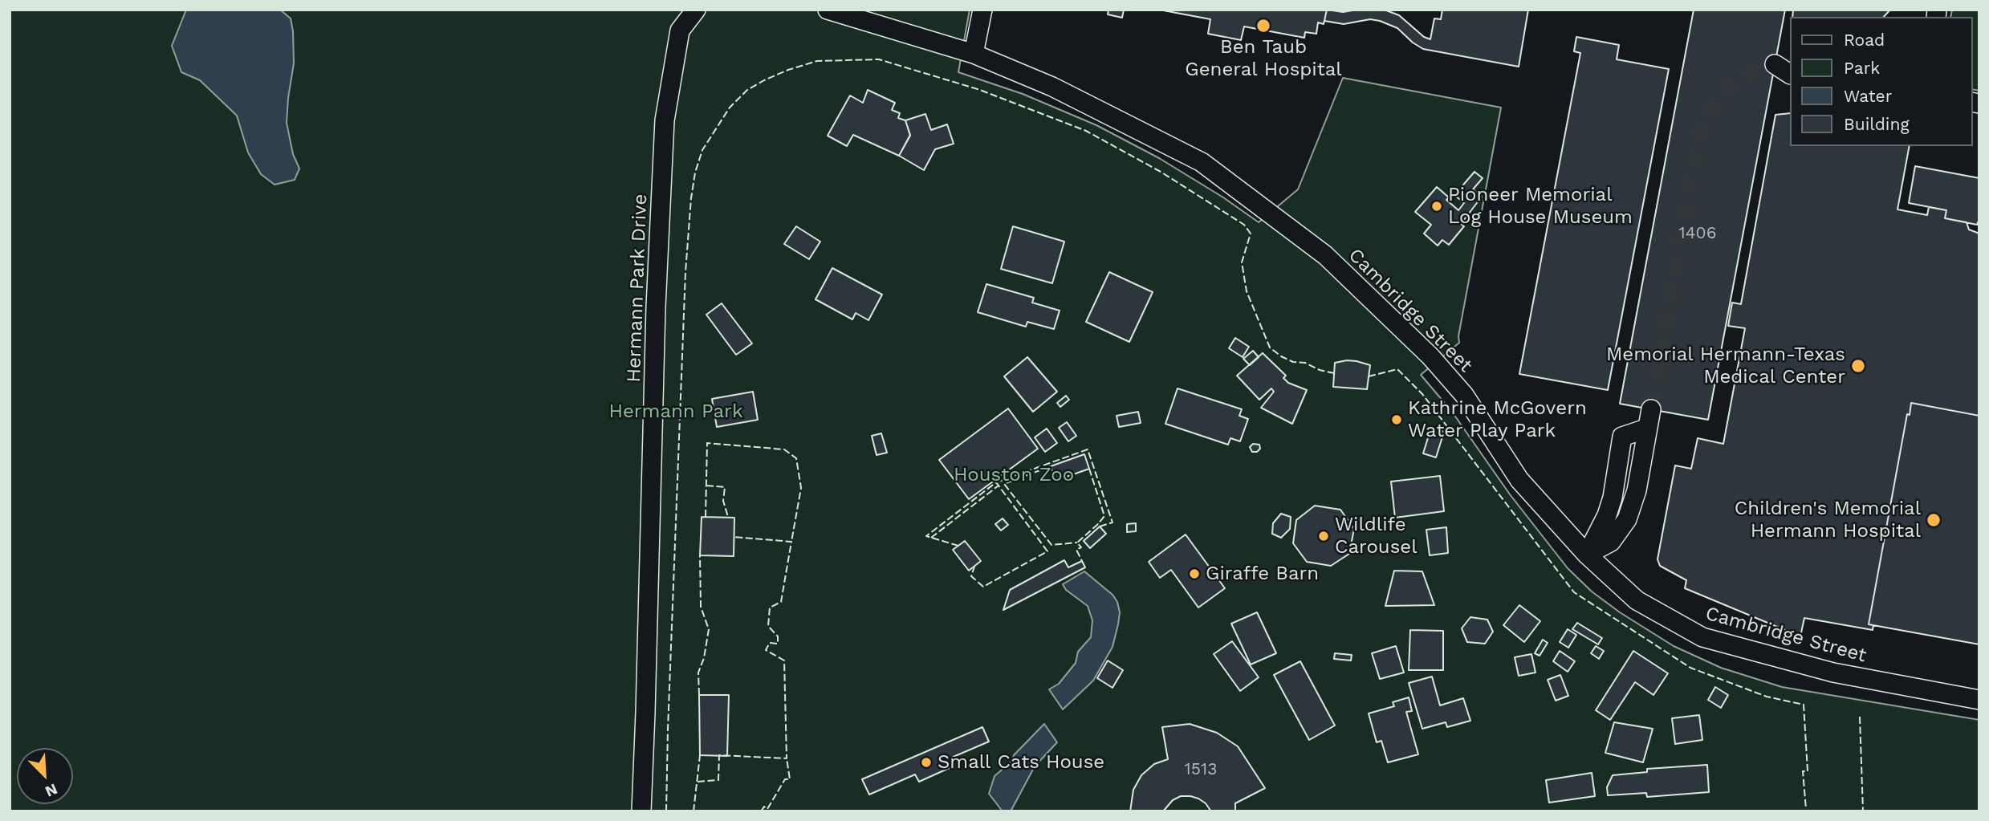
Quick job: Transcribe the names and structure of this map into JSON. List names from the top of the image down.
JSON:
{
  "streets": {
    "street": ["Hermann Park Drive", "Cambridge Street"]
  },
  "parks": ["Hermann Park", "Houston Zoo"],
  "places": [
    "Ben Taub General Hospital",
    "Pioneer Memorial Log House Museum",
    "Memorial Hermann-Texas Medical Center",
    "Kathrine McGovern Water Play Park",
    "Children's Memorial Hermann Hospital",
    "Wildlife Carousel",
    "Giraffe Barn",
    "Small Cats House"
  ],
  "house_numbers": ["1406", "1513"],
  "legend": [
    "Road",
    "Park",
    "Water",
    "Building"
  ],
  "north": "bottom right"
}
